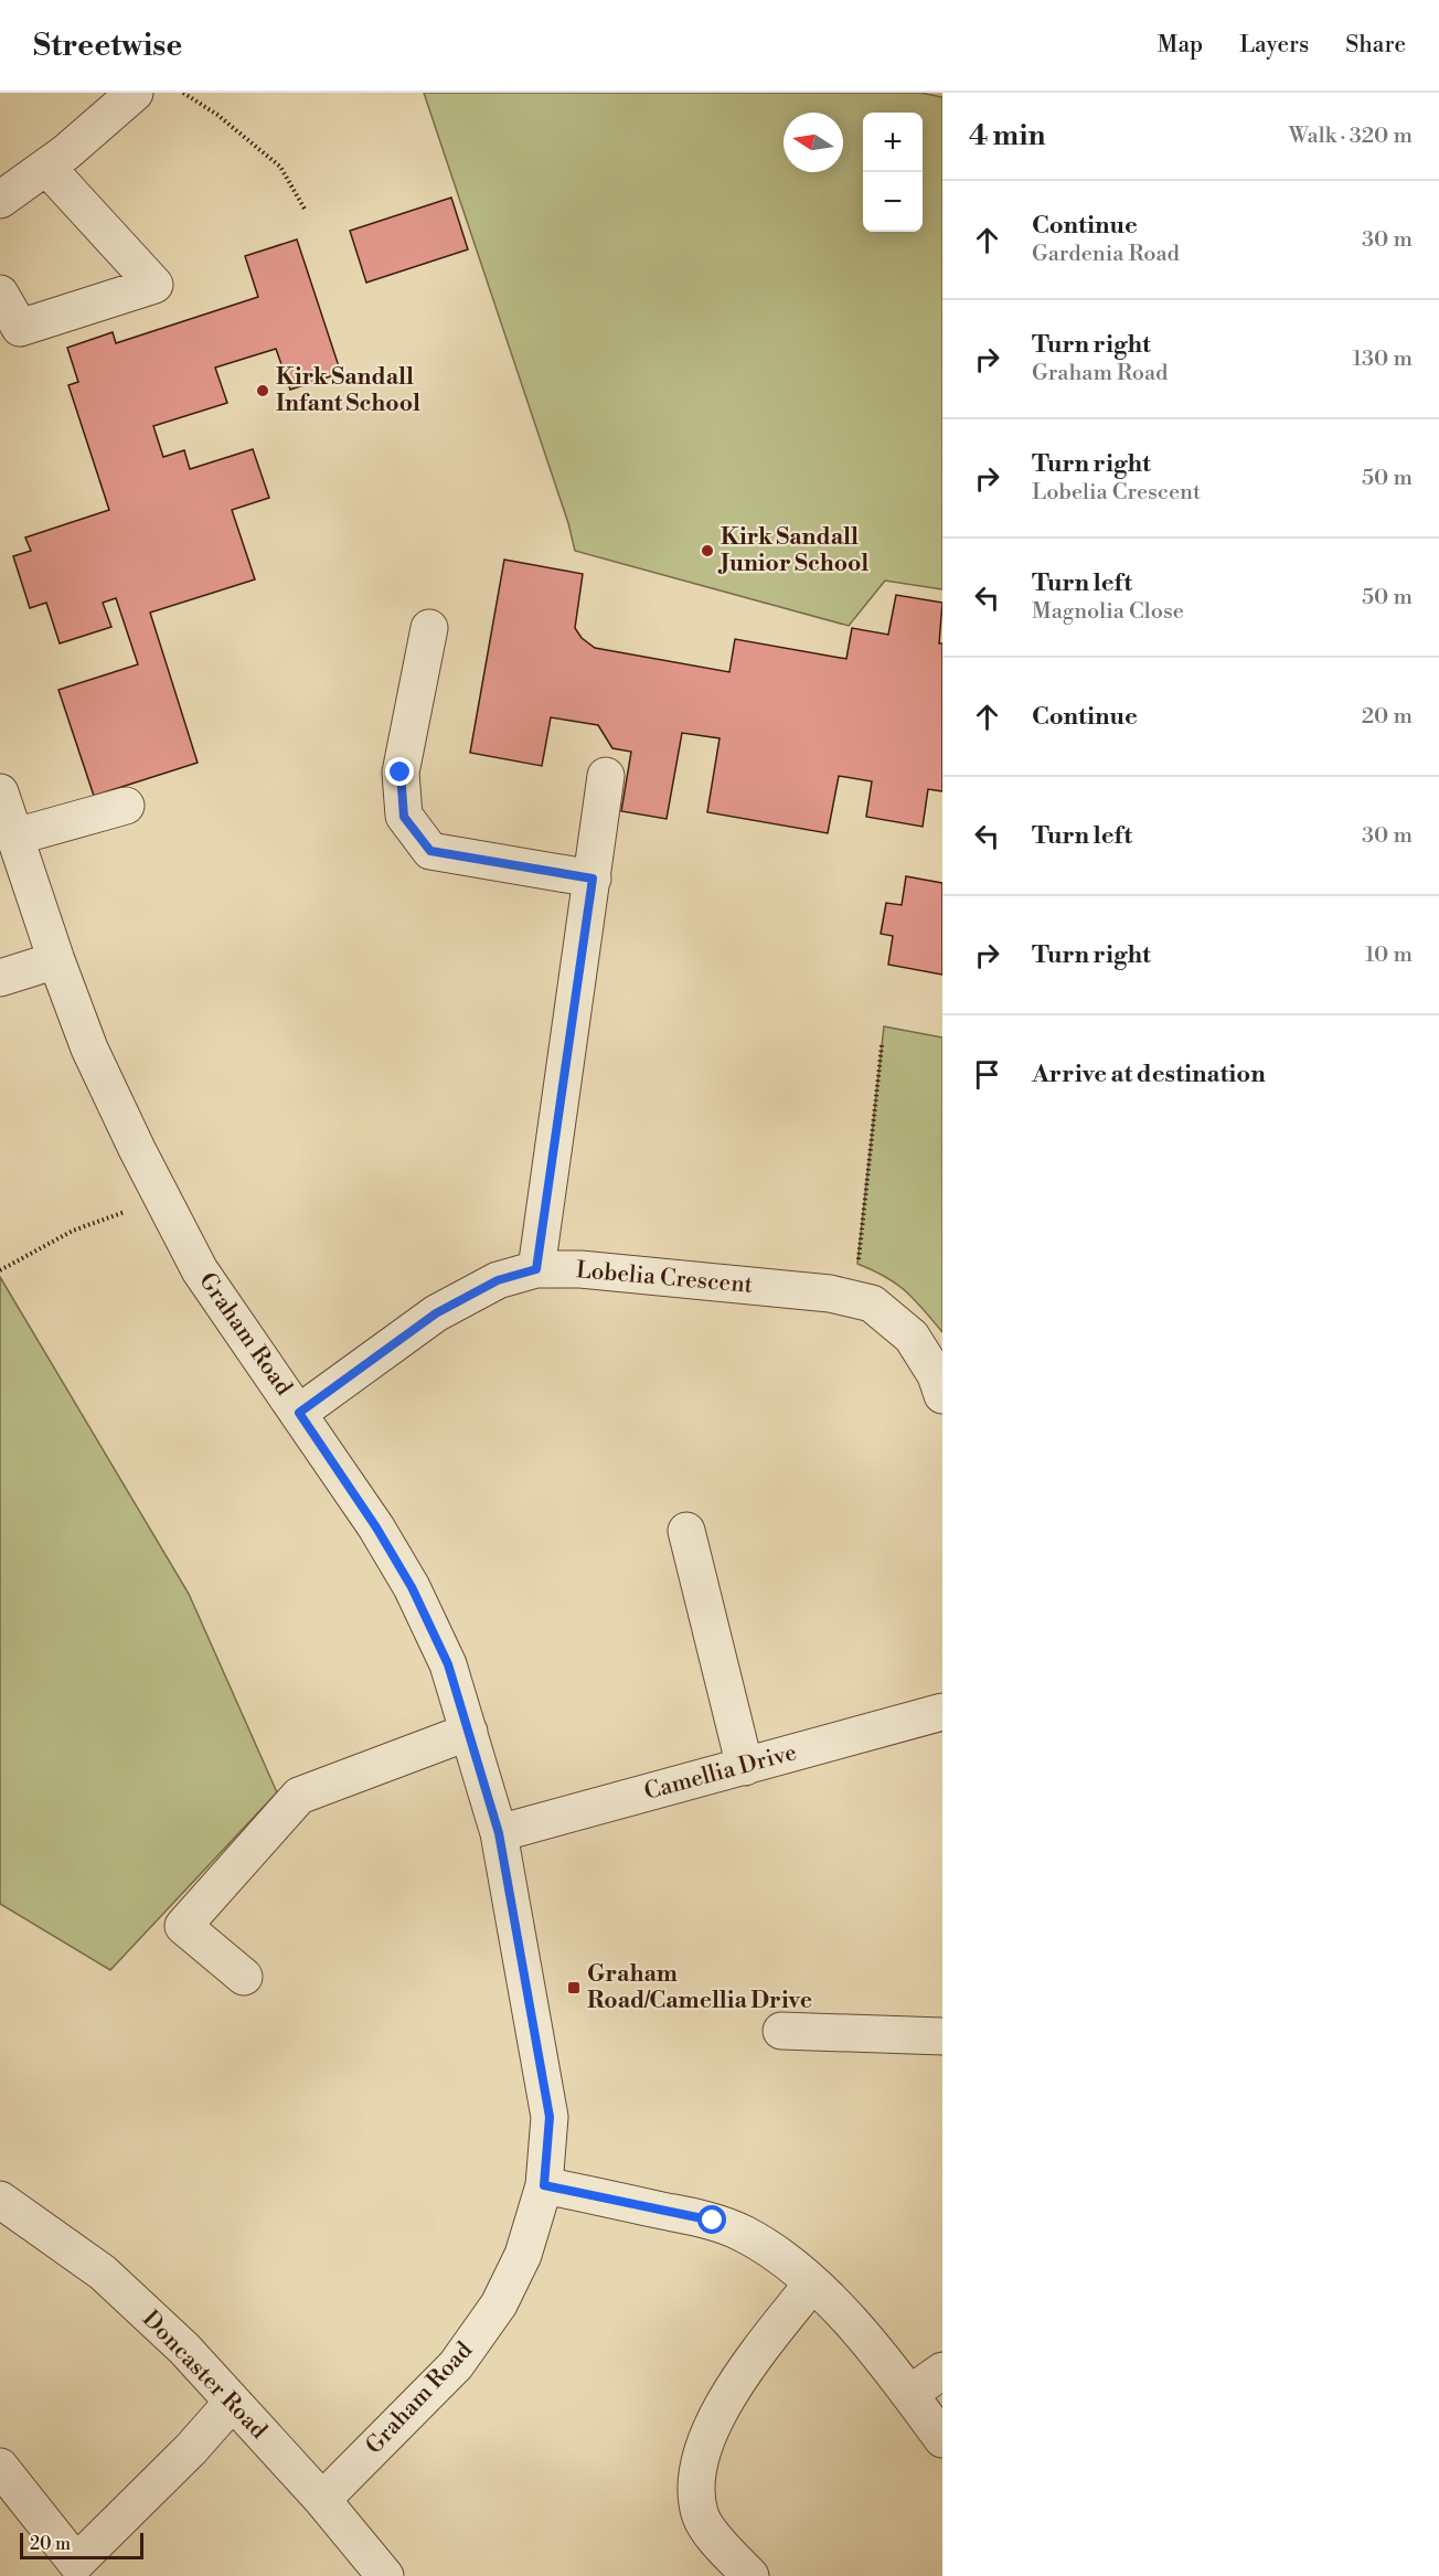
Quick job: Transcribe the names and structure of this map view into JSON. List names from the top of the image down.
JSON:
{
  "streets": {
    "street": [
      "Lobelia Crescent",
      "Graham Road",
      "Camellia Drive",
      "Doncaster Road"
    ]
  },
  "crossings": [
    ["Lobelia Crescent", "Graham Road"],
    ["Graham Road", "Camellia Drive"],
    ["Graham Road", "Doncaster Road"]
  ],
  "places": {
    "other": ["Kirk Sandall Infant School", "Kirk Sandall Junior School"],
    "transit": ["Graham Road/Camellia Drive"]
  },
  "scale_bar": "20 m",
  "north": "left",
  "page": {
    "header": "Streetwise",
    "nav": ["Map", "Layers", "Share"],
    "heading": ["4 min", "Walk · 320 m"],
    "map_buttons": ["+", "−"],
    "list": [
      ["Continue", "Gardenia Road", "30 m"],
      ["Turn right", "Graham Road", "130 m"],
      ["Turn right", "Lobelia Crescent", "50 m"],
      ["Turn left", "Magnolia Close", "50 m"],
      ["Continue", "20 m"],
      ["Turn left", "30 m"],
      ["Turn right", "10 m"],
      "Arrive at destination"
    ],
    "scale": "20 m"
  }
}
